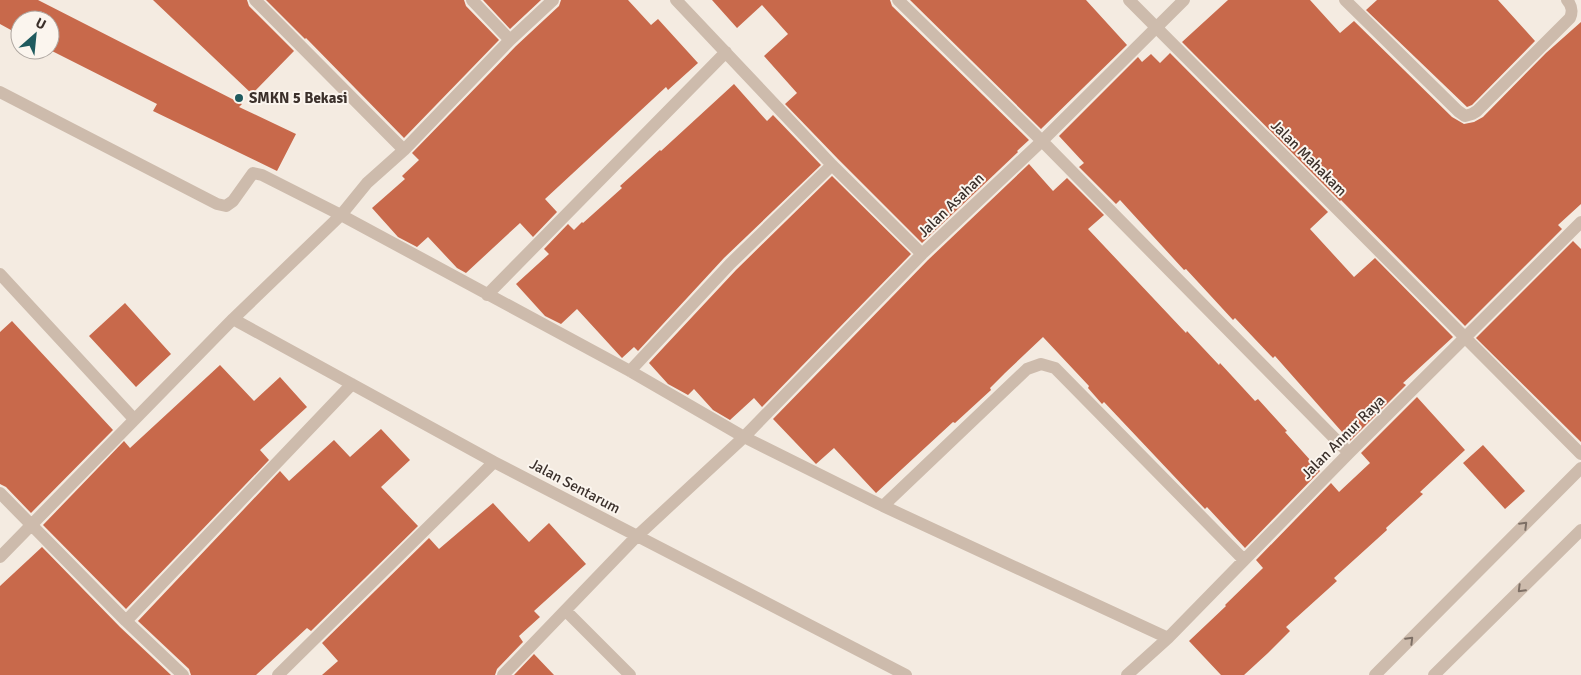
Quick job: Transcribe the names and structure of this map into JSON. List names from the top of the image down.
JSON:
{
  "streets": {
    "street": [
      "Jalan Mahakam",
      "Jalan Asahan",
      "Jalan Annur Raya",
      "Jalan Sentarum"
    ]
  },
  "crossings": [
    ["Jalan Mahakam", "Jalan Asahan"],
    ["Jalan Mahakam", "Jalan Annur Raya"],
    ["Jalan Asahan", "Jalan Sentarum"]
  ],
  "places": ["SMKN 5 Bekasi"],
  "north": "top right"
}
